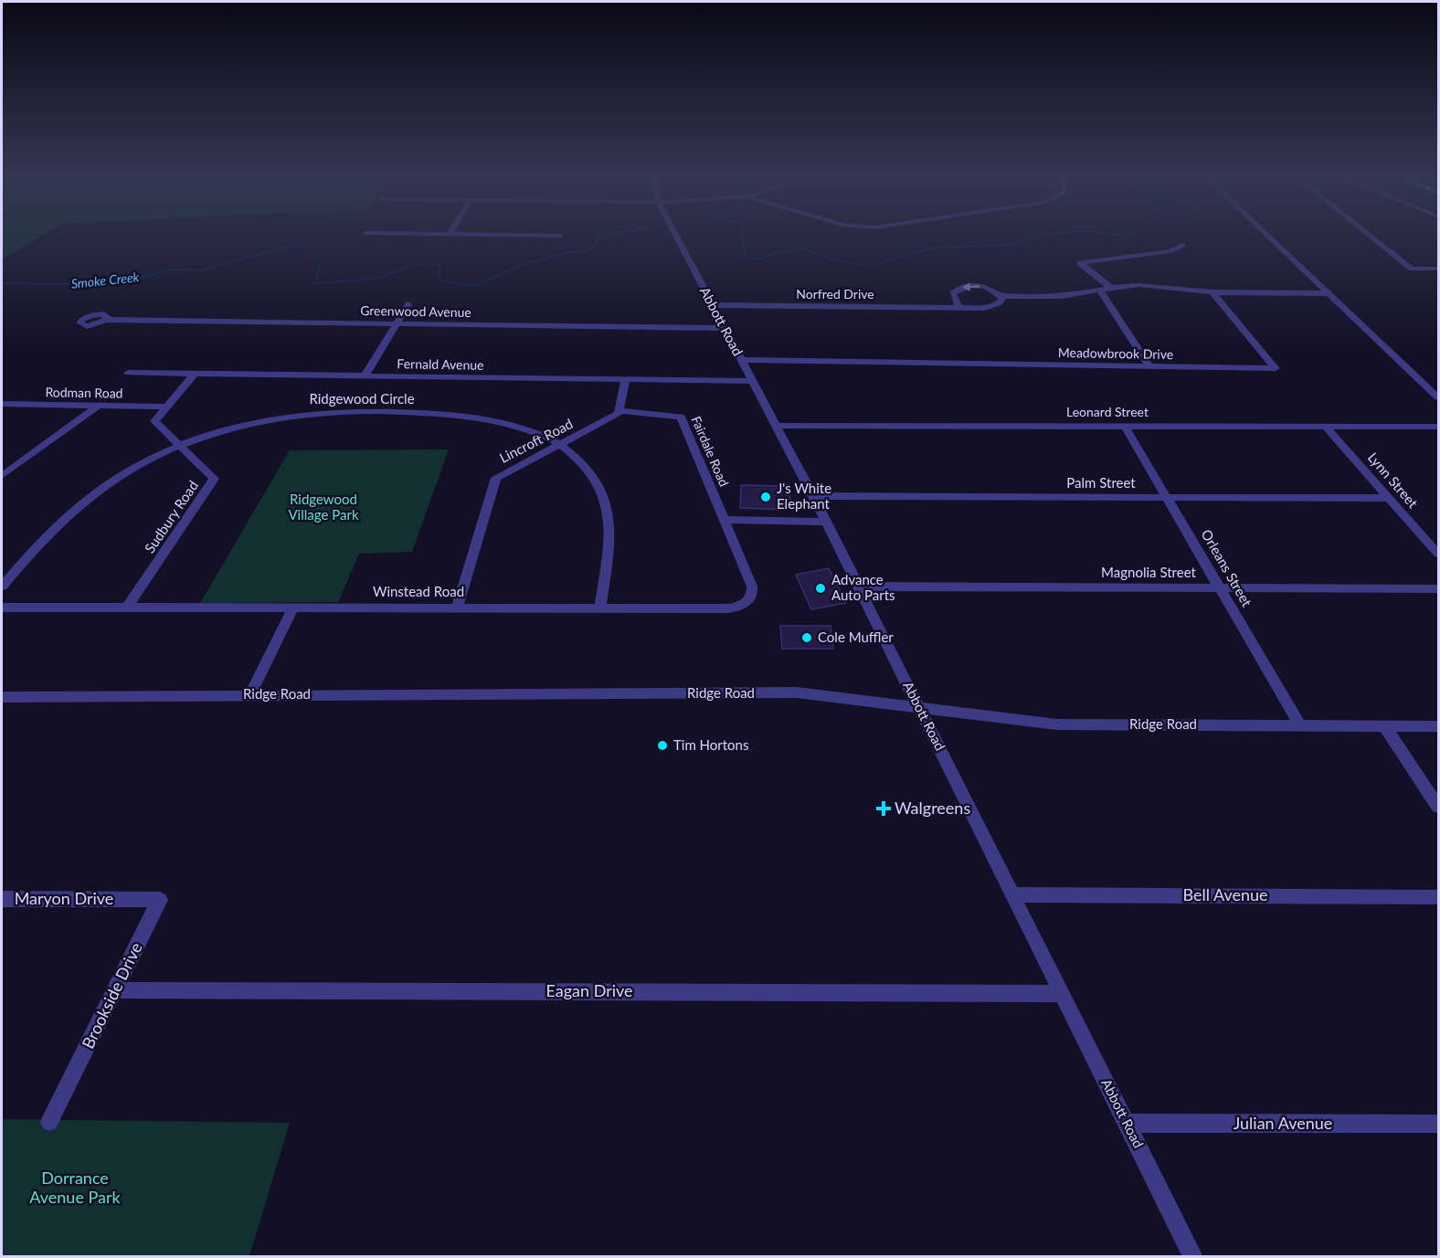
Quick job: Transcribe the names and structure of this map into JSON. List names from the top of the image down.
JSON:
{
  "streets": {
    "street": [
      "Norfred Drive",
      "Greenwood Avenue",
      "Abbott Road",
      "Meadowbrook Drive",
      "Fernald Avenue",
      "Rodman Road",
      "Ridgewood Circle",
      "Leonard Street",
      "Lincroft Road",
      "Fairdale Road",
      "Lynn Street",
      "Palm Street",
      "Sudbury Road",
      "Orleans Street",
      "Magnolia Street",
      "Winstead Road",
      "Ridge Road",
      "Bell Avenue",
      "Maryon Drive",
      "Eagan Drive",
      "Brookside Drive",
      "Julian Avenue"
    ]
  },
  "crossings": [
    ["Norfred Drive", "Abbott Road"],
    ["Norfred Drive", "Meadowbrook Drive"],
    ["Greenwood Avenue", "Abbott Road"],
    ["Abbott Road", "Meadowbrook Drive"],
    ["Abbott Road", "Fernald Avenue"],
    ["Abbott Road", "Leonard Street"],
    ["Abbott Road", "Palm Street"],
    ["Abbott Road", "Magnolia Street"],
    ["Abbott Road", "Ridge Road"],
    ["Abbott Road", "Bell Avenue"],
    ["Abbott Road", "Eagan Drive"],
    ["Abbott Road", "Julian Avenue"],
    ["Fernald Avenue", "Sudbury Road"],
    ["Rodman Road", "Sudbury Road"],
    ["Ridgewood Circle", "Lincroft Road"],
    ["Ridgewood Circle", "Sudbury Road"],
    ["Ridgewood Circle", "Winstead Road"],
    ["Leonard Street", "Lynn Street"],
    ["Leonard Street", "Orleans Street"],
    ["Lincroft Road", "Fairdale Road"],
    ["Lincroft Road", "Winstead Road"],
    ["Fairdale Road", "Winstead Road"],
    ["Lynn Street", "Palm Street"],
    ["Palm Street", "Orleans Street"],
    ["Sudbury Road", "Winstead Road"],
    ["Orleans Street", "Magnolia Street"],
    ["Orleans Street", "Ridge Road"],
    ["Maryon Drive", "Brookside Drive"],
    ["Eagan Drive", "Brookside Drive"]
  ],
  "water": ["Smoke Creek"],
  "parks": ["Ridgewood Village Park", "Dorrance Avenue Park"],
  "places": {
    "other": [
      "J's White Elephant",
      "Advance Auto Parts",
      "Cole Muffler",
      "Tim Hortons"
    ],
    "health": ["Walgreens"]
  }
}
